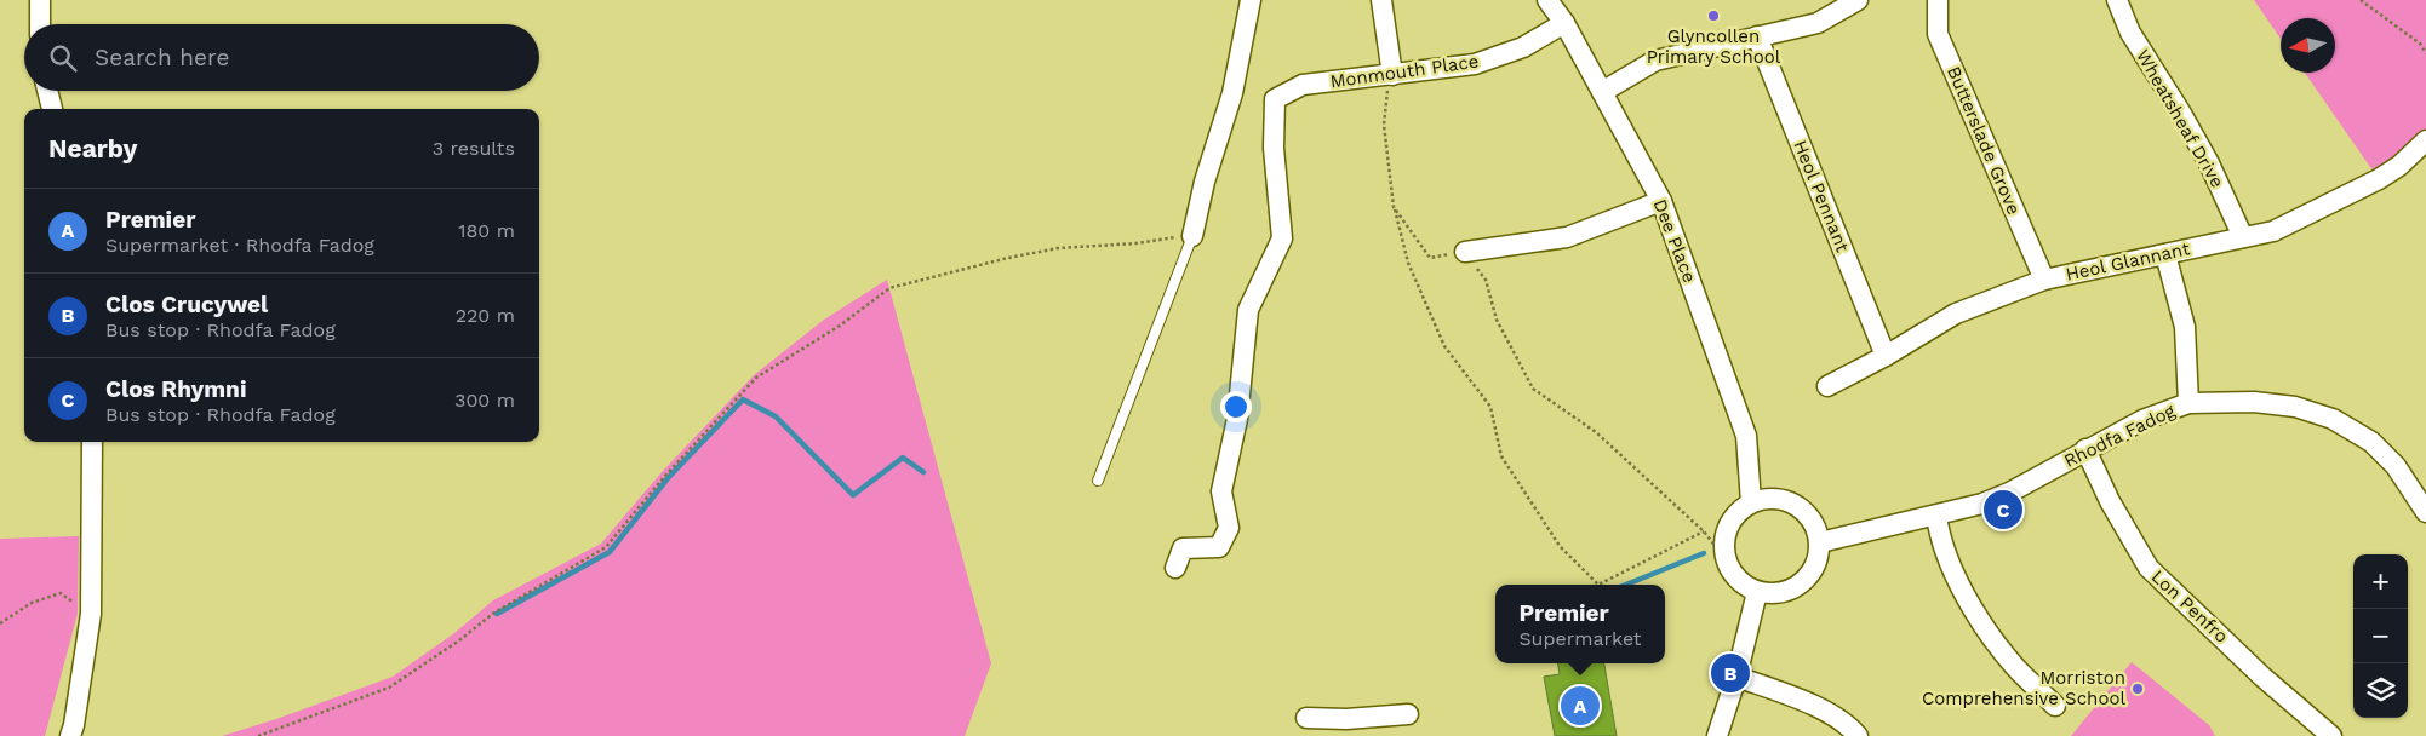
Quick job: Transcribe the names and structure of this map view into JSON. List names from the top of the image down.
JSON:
{
  "streets": {
    "street": [
      "Monmouth Place",
      "Wheatsheaf Drive",
      "Butterslade Grove",
      "Heol Pennant",
      "Dee Place",
      "Heol Glannant",
      "Rhodfa Fadog",
      "Lon Penfro"
    ]
  },
  "crossings": [
    ["Monmouth Place", "Dee Place"],
    ["Wheatsheaf Drive", "Heol Glannant"],
    ["Butterslade Grove", "Heol Glannant"],
    ["Heol Pennant", "Heol Glannant"],
    ["Dee Place", "Rhodfa Fadog"],
    ["Rhodfa Fadog", "Lon Penfro"]
  ],
  "places": ["Glyncollen Primary School", "Morriston Comprehensive School"],
  "north": "left",
  "page": {
    "search": "Search here",
    "heading": ["Nearby", "3 results"],
    "list": [
      {
        "mark": "A",
        "name": "Premier",
        "note": "Supermarket · Rhodfa Fadog",
        "value": "180 m"
      },
      {
        "mark": "B",
        "name": "Clos Crucywel",
        "note": "Bus stop · Rhodfa Fadog",
        "value": "220 m"
      },
      {
        "mark": "C",
        "name": "Clos Rhymni",
        "note": "Bus stop · Rhodfa Fadog",
        "value": "300 m"
      }
    ],
    "pins": ["C", "B", "A"],
    "map_buttons": ["+", "−"],
    "popup": ["Premier", "Supermarket"]
  }
}
